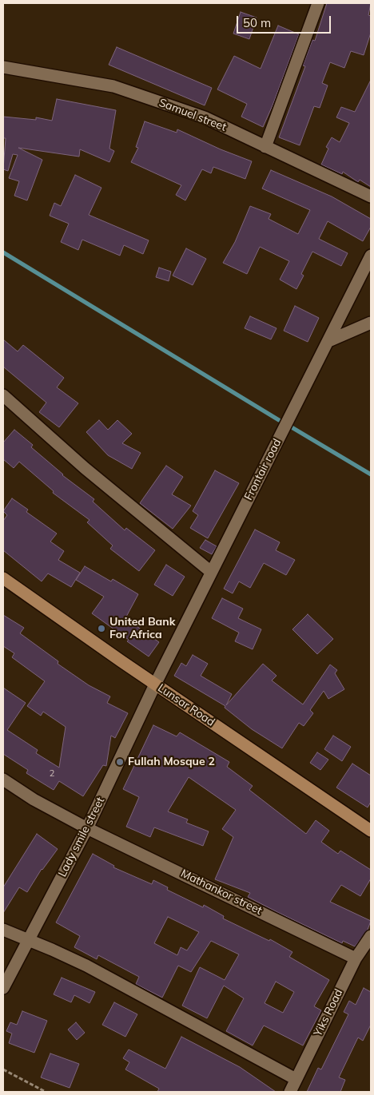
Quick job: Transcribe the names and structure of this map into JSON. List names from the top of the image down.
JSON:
{
  "streets": {
    "main road": ["Lunsar Road"],
    "street": [
      "Samuel street",
      "Frontair road",
      "Lady smile street",
      "Mathankor street",
      "Yiks Road"
    ]
  },
  "crossings": [
    ["Frontair road", "Lunsar Road"],
    ["Frontair road", "Lady smile street"],
    ["Lunsar Road", "Lady smile street"],
    ["Lady smile street", "Mathankor street"],
    ["Mathankor street", "Yiks Road"]
  ],
  "places": ["United Bank For Africa", "Fullah Mosque 2"],
  "house_numbers": ["2"],
  "scale_bar": "50 m"
}
